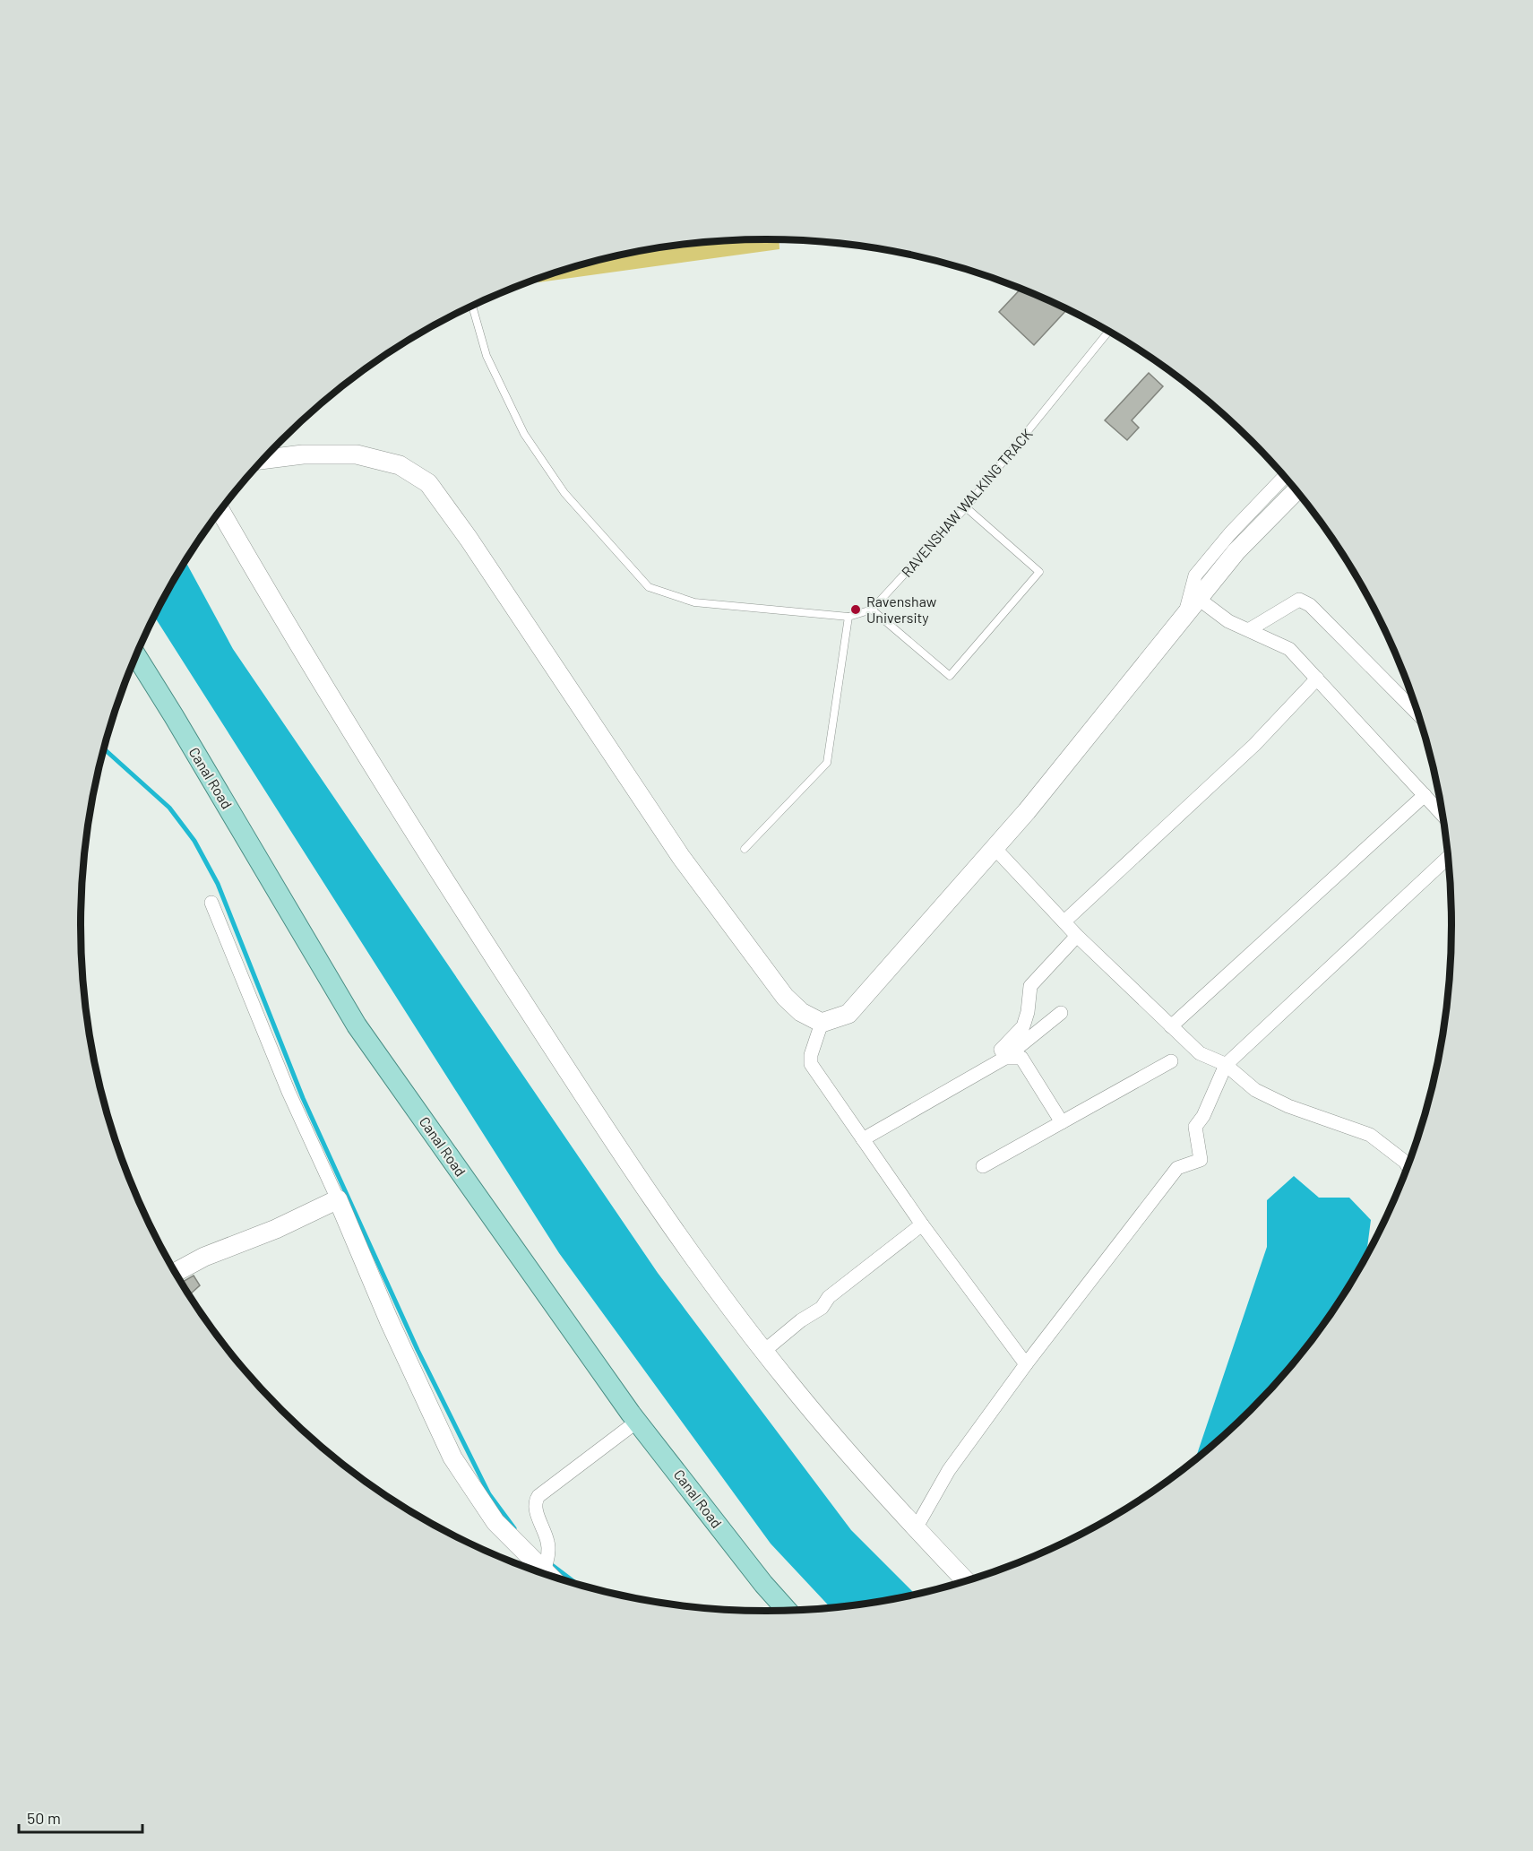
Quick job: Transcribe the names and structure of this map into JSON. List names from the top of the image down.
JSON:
{
  "streets": {
    "main road": ["Canal Road"],
    "lane": ["RAVENSHAW WALKING TRACK"]
  },
  "places": ["Ravenshaw University"],
  "scale_bar": "50 m"
}
